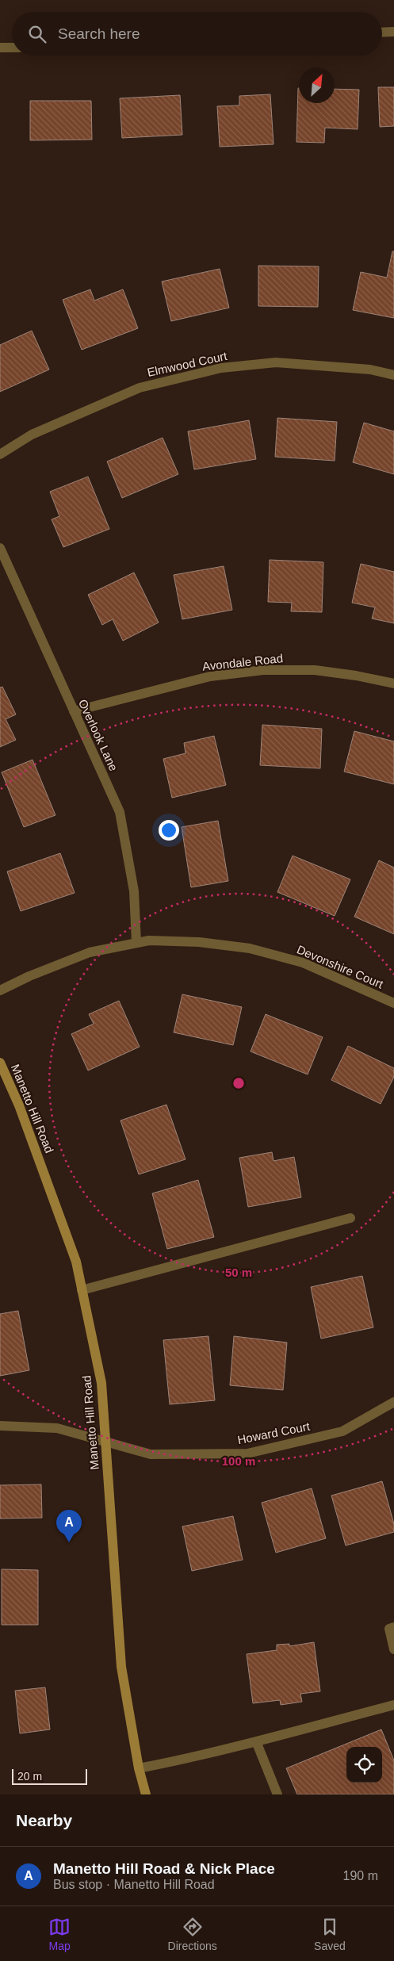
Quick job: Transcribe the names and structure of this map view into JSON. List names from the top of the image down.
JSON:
{
  "streets": {
    "main road": ["Manetto Hill Road"],
    "street": [
      "Elmwood Court",
      "Avondale Road",
      "Overlook Lane",
      "Devonshire Court",
      "Howard Court"
    ]
  },
  "crossings": [
    ["Avondale Road", "Overlook Lane"],
    ["Overlook Lane", "Devonshire Court"],
    ["Manetto Hill Road", "Howard Court"]
  ],
  "scale_bar": "20 m",
  "north": "top right",
  "page": {
    "search": "Search here",
    "pins": "A",
    "scale": "20 m",
    "heading": "Nearby",
    "list": [
      {
        "mark": "A",
        "name": "Manetto Hill Road & Nick Place",
        "note": "Bus stop · Manetto Hill Road",
        "value": "190 m"
      }
    ],
    "nav": ["Map", "Directions", "Saved"]
  },
  "rings": ["50 m", "100 m"]
}
